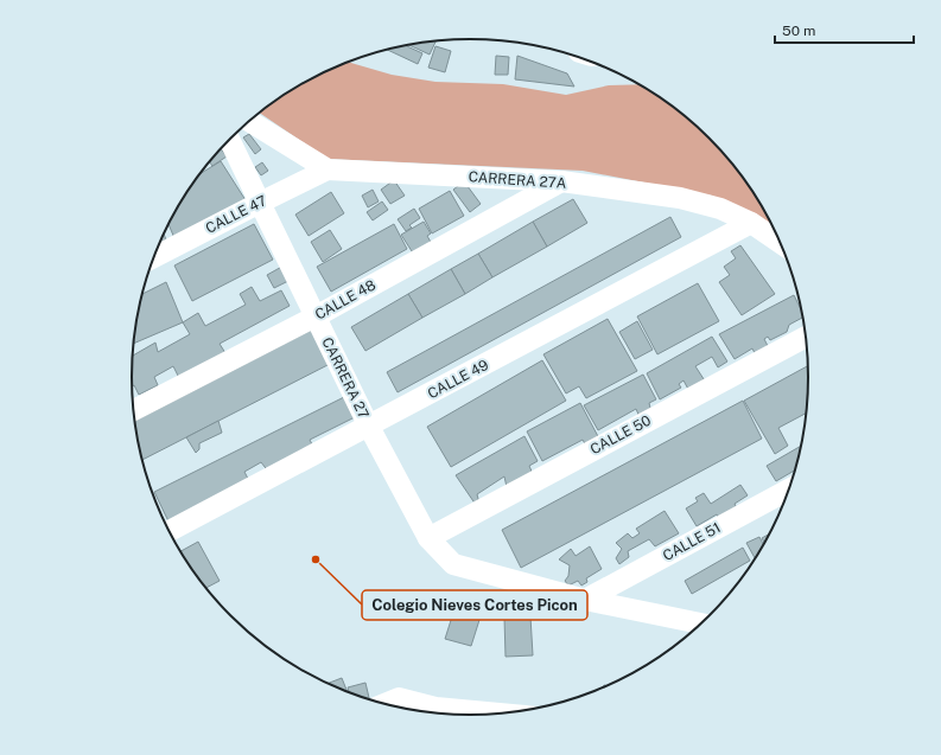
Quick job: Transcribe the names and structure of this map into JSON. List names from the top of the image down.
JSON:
{
  "streets": {
    "street": [
      "CARRERA 27A",
      "CALLE 47",
      "CALLE 48",
      "CARRERA 27",
      "CALLE 49",
      "CALLE 50",
      "CALLE 51"
    ]
  },
  "crossings": [
    ["CARRERA 27A", "CALLE 47"],
    ["CARRERA 27A", "CALLE 48"],
    ["CARRERA 27A", "CALLE 49"],
    ["CALLE 47", "CARRERA 27"],
    ["CALLE 48", "CARRERA 27"],
    ["CARRERA 27", "CALLE 49"],
    ["CARRERA 27", "CALLE 50"],
    ["CARRERA 27", "CALLE 51"]
  ],
  "places": ["Colegio Nieves Cortes Picon"],
  "scale_bar": "50 m"
}
